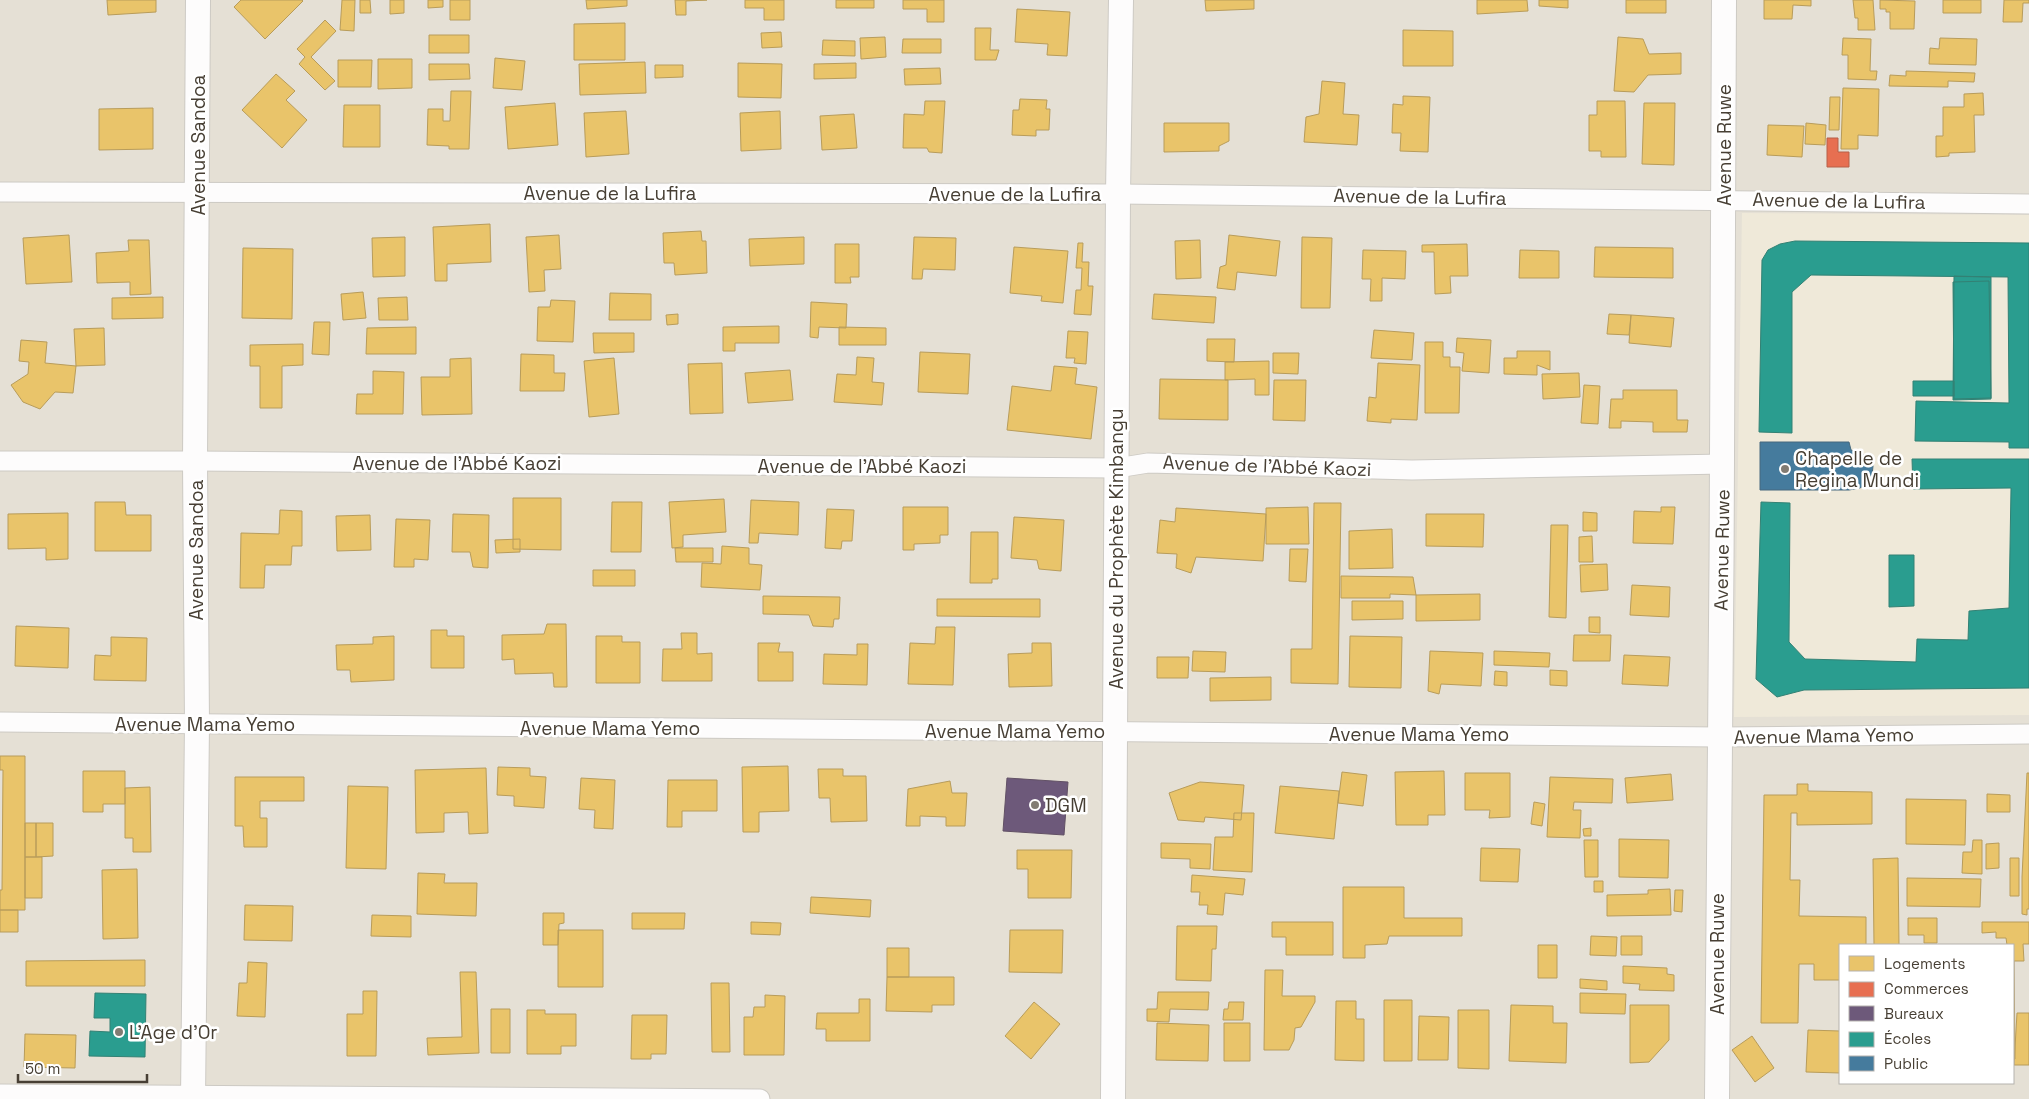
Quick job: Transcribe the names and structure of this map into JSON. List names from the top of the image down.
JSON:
{
  "streets": {
    "street": [
      "Avenue Sandoa",
      "Avenue Ruwe",
      "Avenue de la Lufira",
      "Avenue de l'Abbé Kaozi",
      "Avenue du Prophète Kimbangu",
      "Avenue Mama Yemo"
    ]
  },
  "crossings": [
    ["Avenue Sandoa", "Avenue de la Lufira"],
    ["Avenue Sandoa", "Avenue de l'Abbé Kaozi"],
    ["Avenue Sandoa", "Avenue Mama Yemo"],
    ["Avenue Ruwe", "Avenue de la Lufira"],
    ["Avenue Ruwe", "Avenue de l'Abbé Kaozi"],
    ["Avenue Ruwe", "Avenue Mama Yemo"],
    ["Avenue de la Lufira", "Avenue du Prophète Kimbangu"],
    ["Avenue de l'Abbé Kaozi", "Avenue du Prophète Kimbangu"],
    ["Avenue du Prophète Kimbangu", "Avenue Mama Yemo"]
  ],
  "places": ["Chapelle de Regina Mundi", "DGM", "L'Age d'Or"],
  "legend": [
    "Logements",
    "Commerces",
    "Bureaux",
    "Écoles",
    "Public"
  ],
  "scale_bar": "50 m"
}
